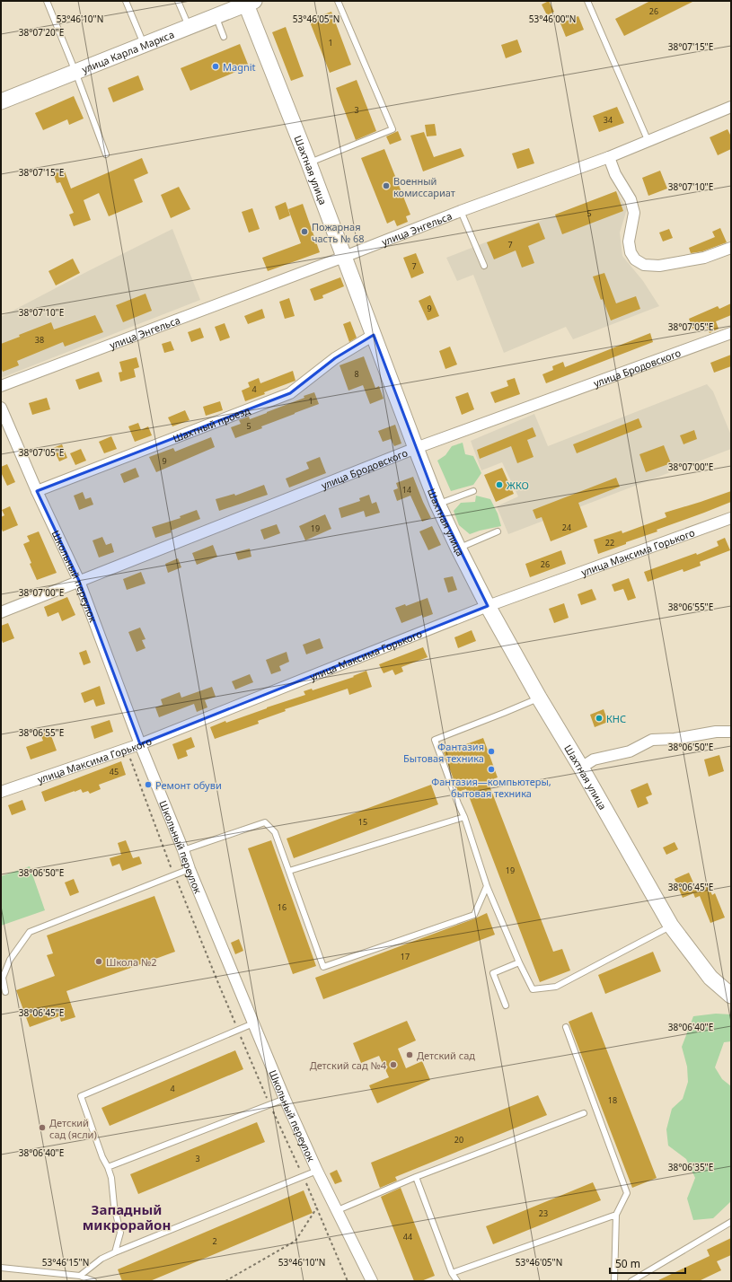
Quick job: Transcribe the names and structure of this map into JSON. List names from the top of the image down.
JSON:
{
  "streets": {
    "main road": ["улица Карла Маркса", "Шахтная улица"],
    "street": [
      "улица Энгельса",
      "улица Бродовского",
      "Шахтный проезд",
      "улица Максима Горького",
      "Школьный переулок"
    ]
  },
  "crossings": [
    ["улица Карла Маркса", "Шахтная улица"],
    ["Шахтная улица", "улица Энгельса"],
    ["Шахтная улица", "улица Бродовского"],
    ["Шахтная улица", "Шахтный проезд"],
    ["Шахтная улица", "улица Максима Горького"],
    ["улица Бродовского", "Школьный переулок"],
    ["Шахтный проезд", "Школьный переулок"],
    ["улица Максима Горького", "Школьный переулок"]
  ],
  "districts": ["Западный микрорайон"],
  "places": [
    "Magnit",
    "Военный комиссариат",
    "Пожарная часть № 68",
    "ЖКО",
    "КНС",
    "Фантазия Бытовая техника",
    "Фантазия—компьютеры, бытовая техника",
    "Ремонт обуви",
    "Школа №2",
    "Детский сад",
    "Детский сад №4",
    "Детский сад (ясли)"
  ],
  "house_numbers": [
    "26",
    "1",
    "3",
    "34",
    "5",
    "7",
    "7",
    "9",
    "38",
    "8",
    "4",
    "1",
    "5",
    "9",
    "14",
    "24",
    "19",
    "22",
    "26",
    "45",
    "15",
    "19",
    "16",
    "17",
    "4",
    "18",
    "20",
    "3",
    "23",
    "44",
    "2"
  ],
  "scale_bar": "50 m",
  "coordinates": [
    "53°46'10\"N",
    "53°46'05\"N",
    "53°46'00\"N",
    "38°07'20\"E",
    "38°07'15\"E",
    "38°07'10\"E",
    "38°07'05\"E",
    "38°07'00\"E",
    "38°06'55\"E",
    "38°06'50\"E",
    "38°06'45\"E",
    "38°06'40\"E",
    "38°06'35\"E",
    "53°46'15\"N"
  ]
}
